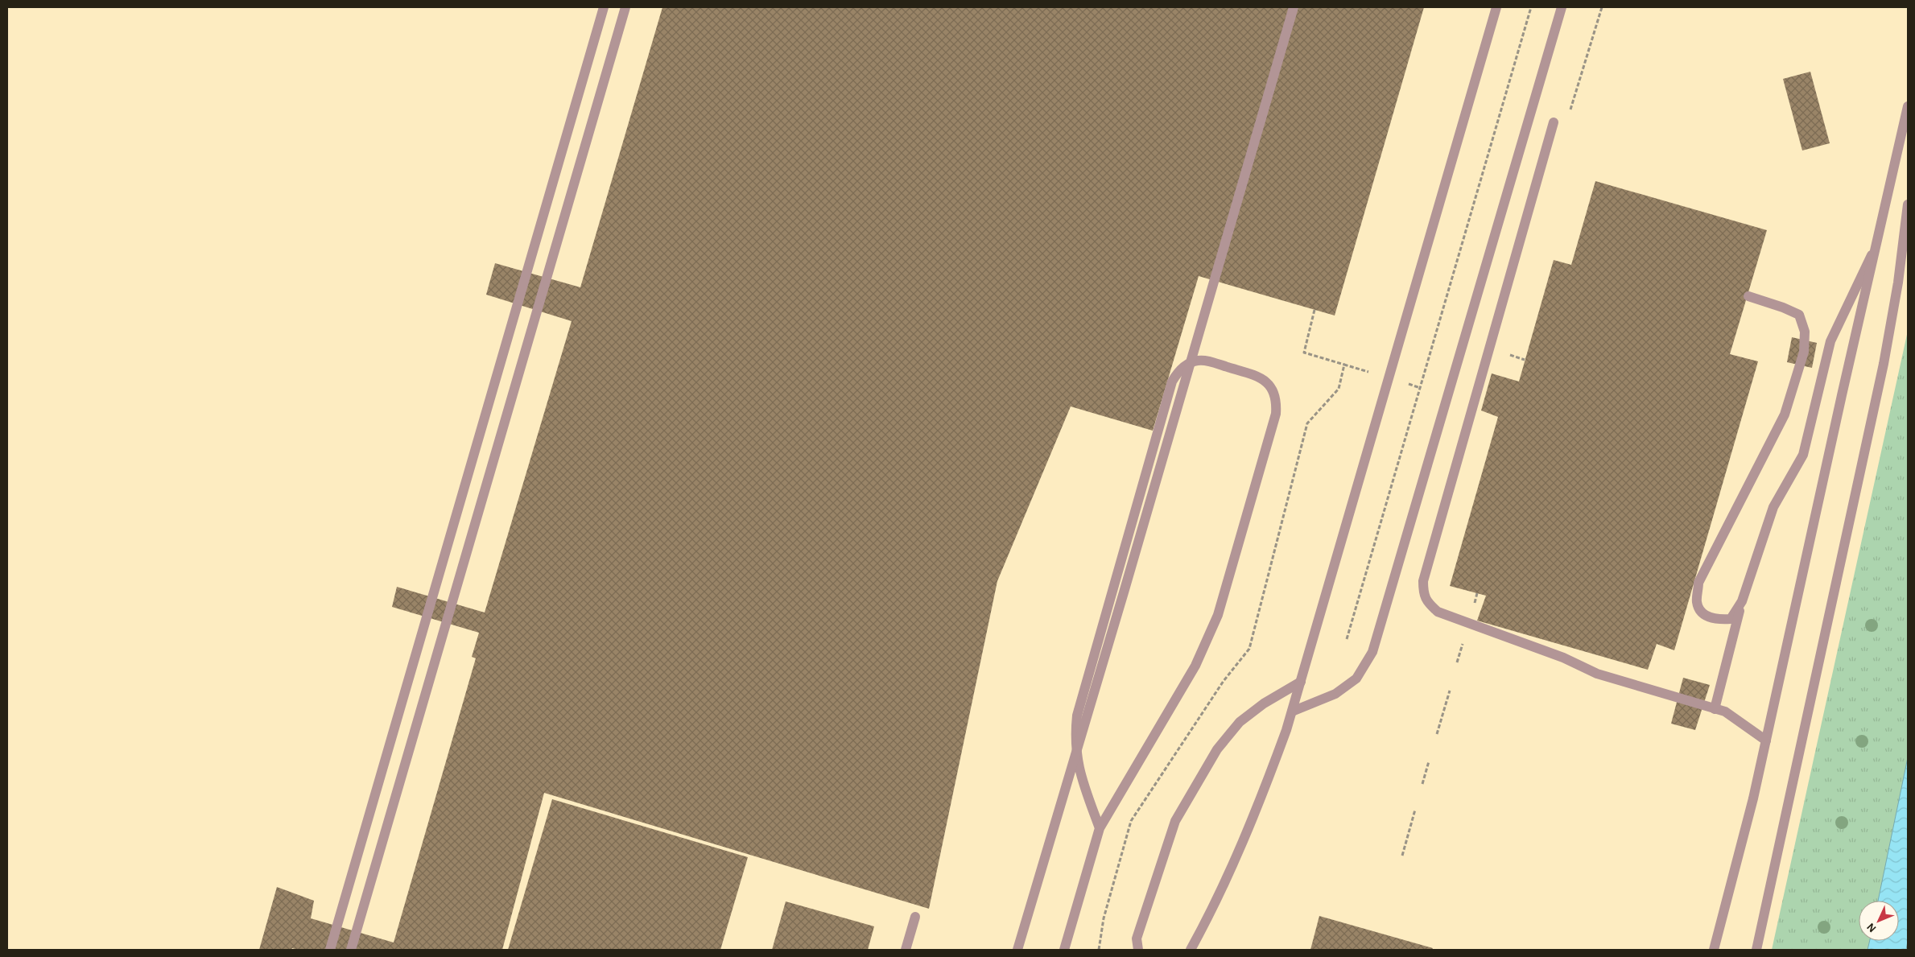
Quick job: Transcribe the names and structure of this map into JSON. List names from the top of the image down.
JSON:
{
  "north": "bottom left"
}
